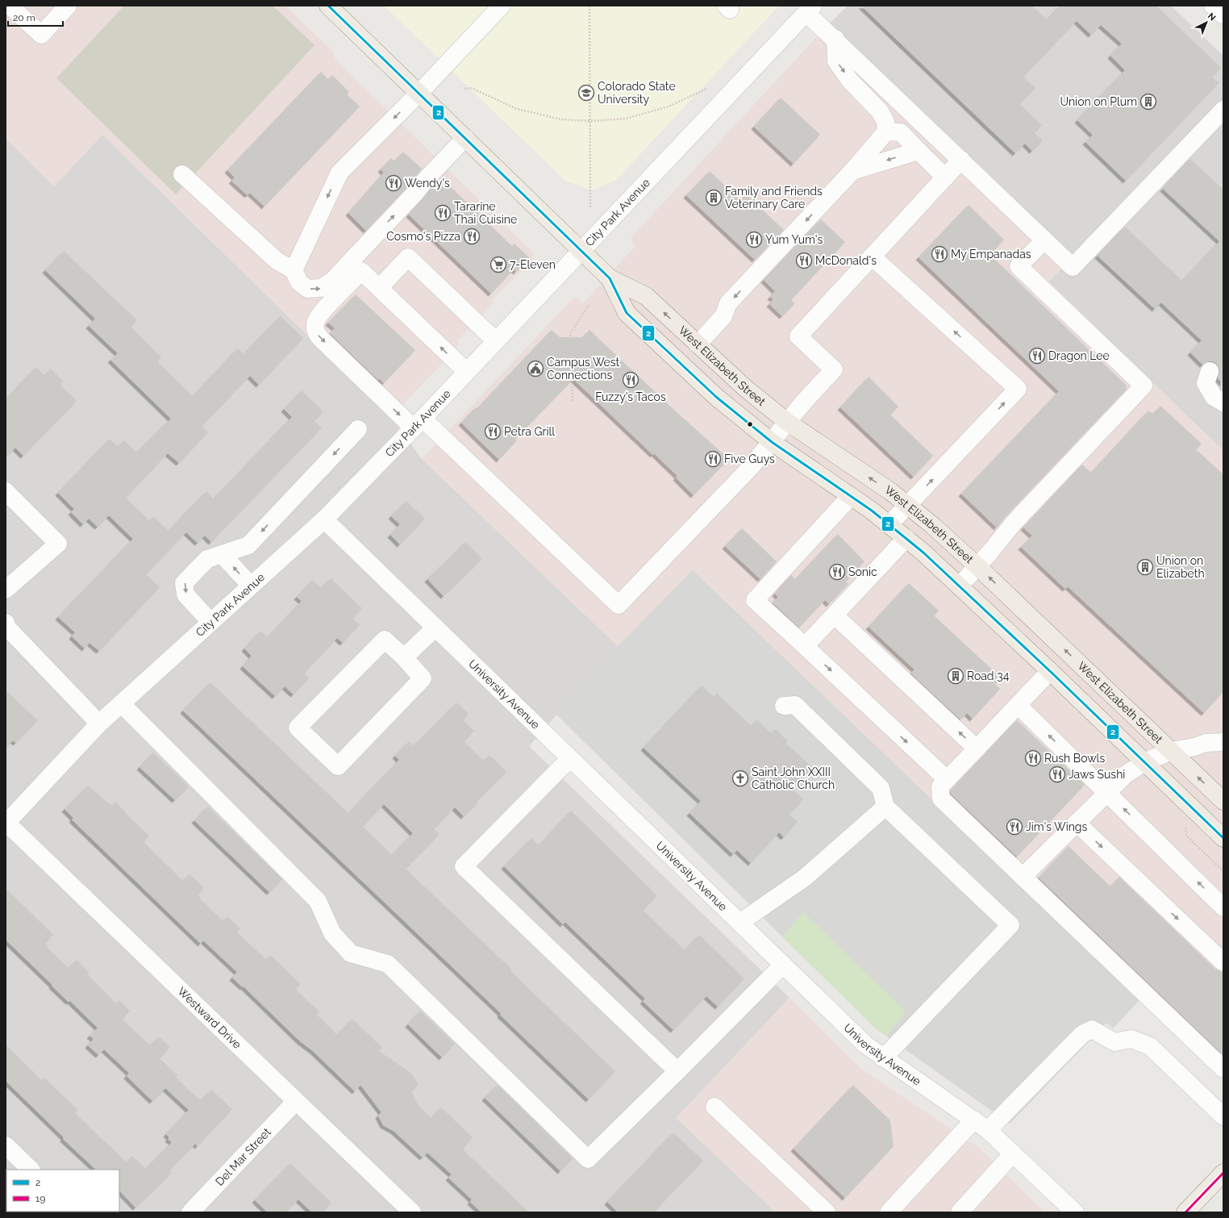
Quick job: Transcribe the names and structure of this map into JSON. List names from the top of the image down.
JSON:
{
  "streets": {
    "main road": ["West Elizabeth Street"],
    "street": [
      "City Park Avenue",
      "University Avenue",
      "Westward Drive",
      "Del Mar Street"
    ]
  },
  "crossings": [
    ["City Park Avenue", "West Elizabeth Street"],
    ["City Park Avenue", "University Avenue"],
    ["City Park Avenue", "Westward Drive"],
    ["Westward Drive", "Del Mar Street"]
  ],
  "places": {
    "school or university": ["Colorado State University"],
    "building": [
      "Union on Plum",
      "Family and Friends Veterinary Care",
      "Union on Elizabeth",
      "Road 34"
    ],
    "restaurant": [
      "Wendy's",
      "Tararine Thai Cuisine",
      "Cosmo's Pizza",
      "Yum Yum's",
      "My Empanadas",
      "McDonald's",
      "Dragon Lee",
      "Fuzzy's Tacos",
      "Petra Grill",
      "Five Guys",
      "Sonic",
      "Rush Bowls",
      "Jaws Sushi",
      "Jim's Wings"
    ],
    "supermarket": ["7-Eleven"],
    "public building": ["Campus West Connections"],
    "church": ["Saint John XXIII Catholic Church"]
  },
  "lines": ["transit line 2", "transit line 19"],
  "legend": ["2", "19"],
  "scale_bar": "20 m",
  "north": "top right"
}
